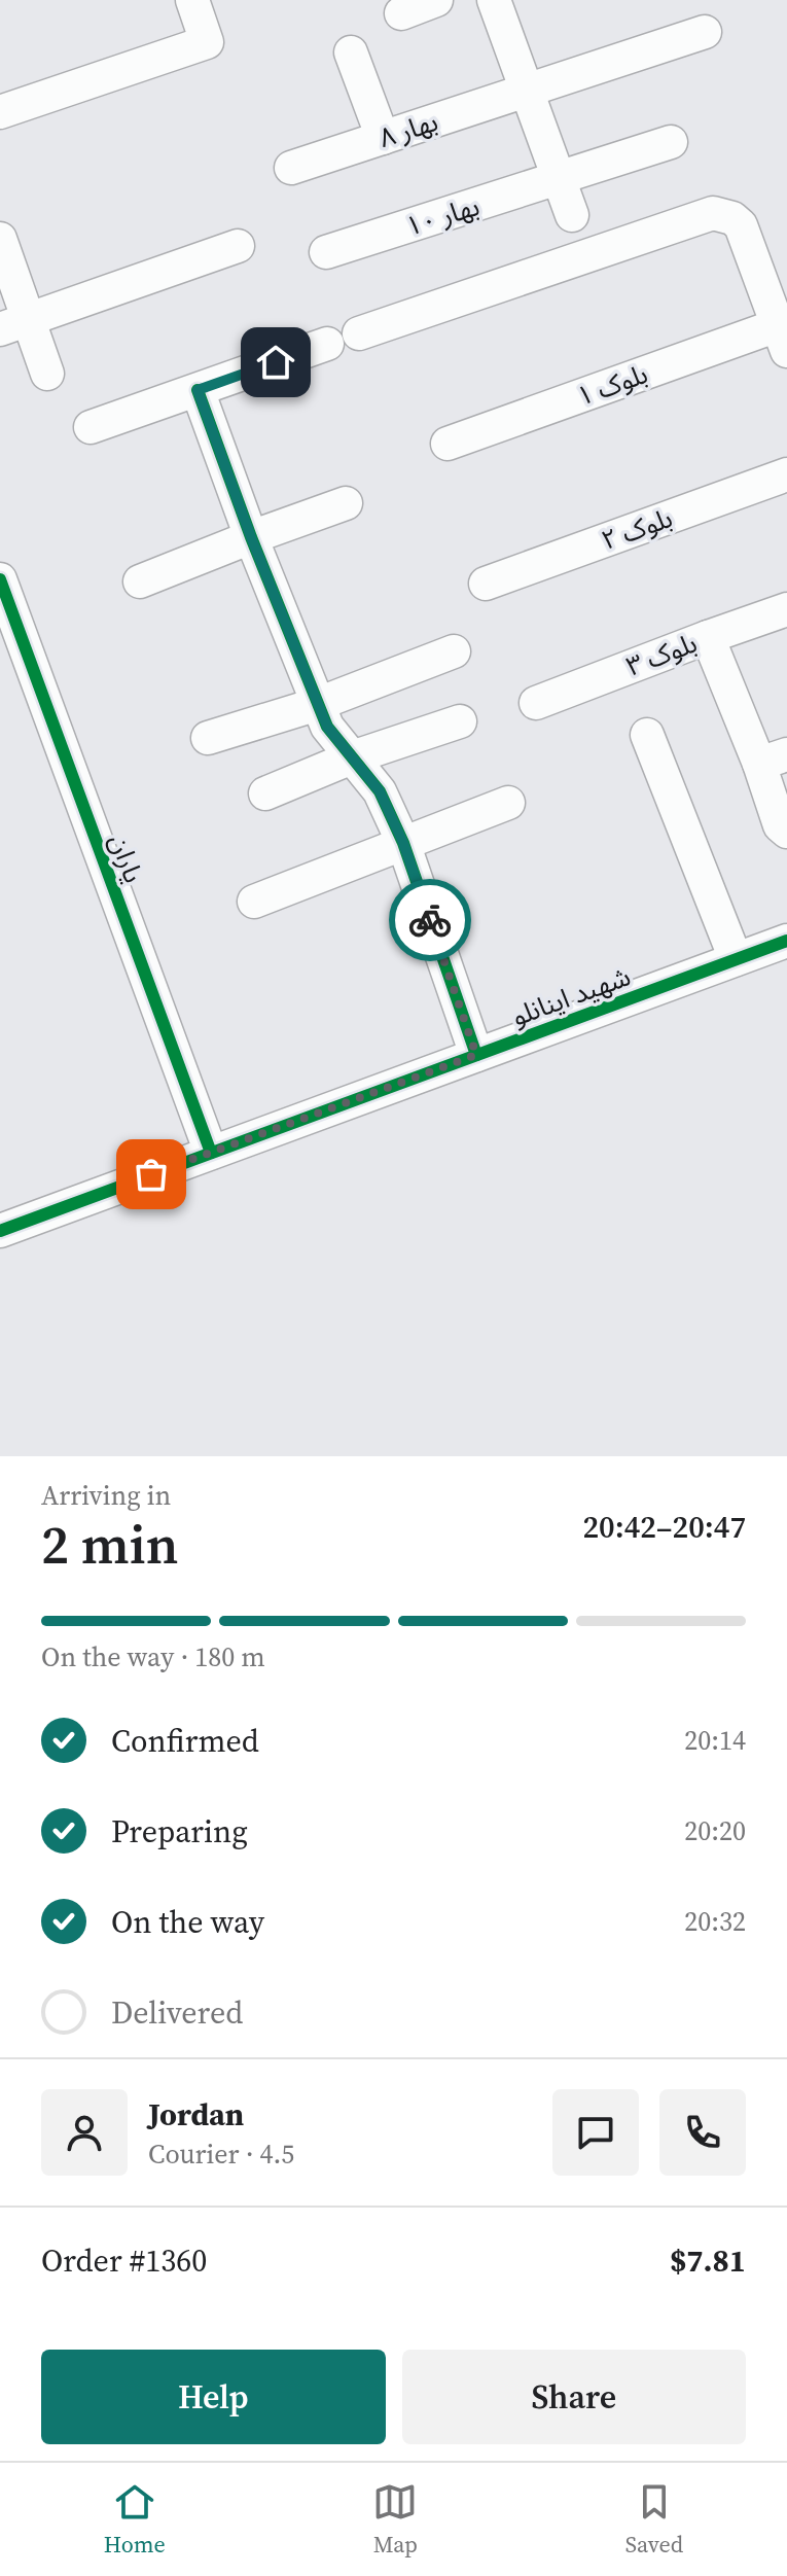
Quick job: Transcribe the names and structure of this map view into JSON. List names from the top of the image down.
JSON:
{
  "streets": {
    "street": [
      "بهار ۸",
      "بهار ۱۰",
      "بلوک ۱",
      "بلوک ۲",
      "بلوک ۳",
      "یاران",
      "شهید اینانلو"
    ]
  },
  "crossings": [
    ["یاران", "شهید اینانلو"]
  ],
  "page": {
    "heading": ["2 min", "Arriving in", "20:42–20:47"],
    "panel": [
      "Jordan",
      "Courier · 4.5",
      "Order #1360",
      "$7.81"
    ],
    "bar": "On the way · 180 m",
    "list": [
      ["Confirmed", "20:14"],
      ["Preparing", "20:20"],
      ["On the way", "20:32"],
      "Delivered"
    ],
    "buttons": ["Help", "Share"],
    "tabs": ["Home", "Map", "Saved"]
  }
}
